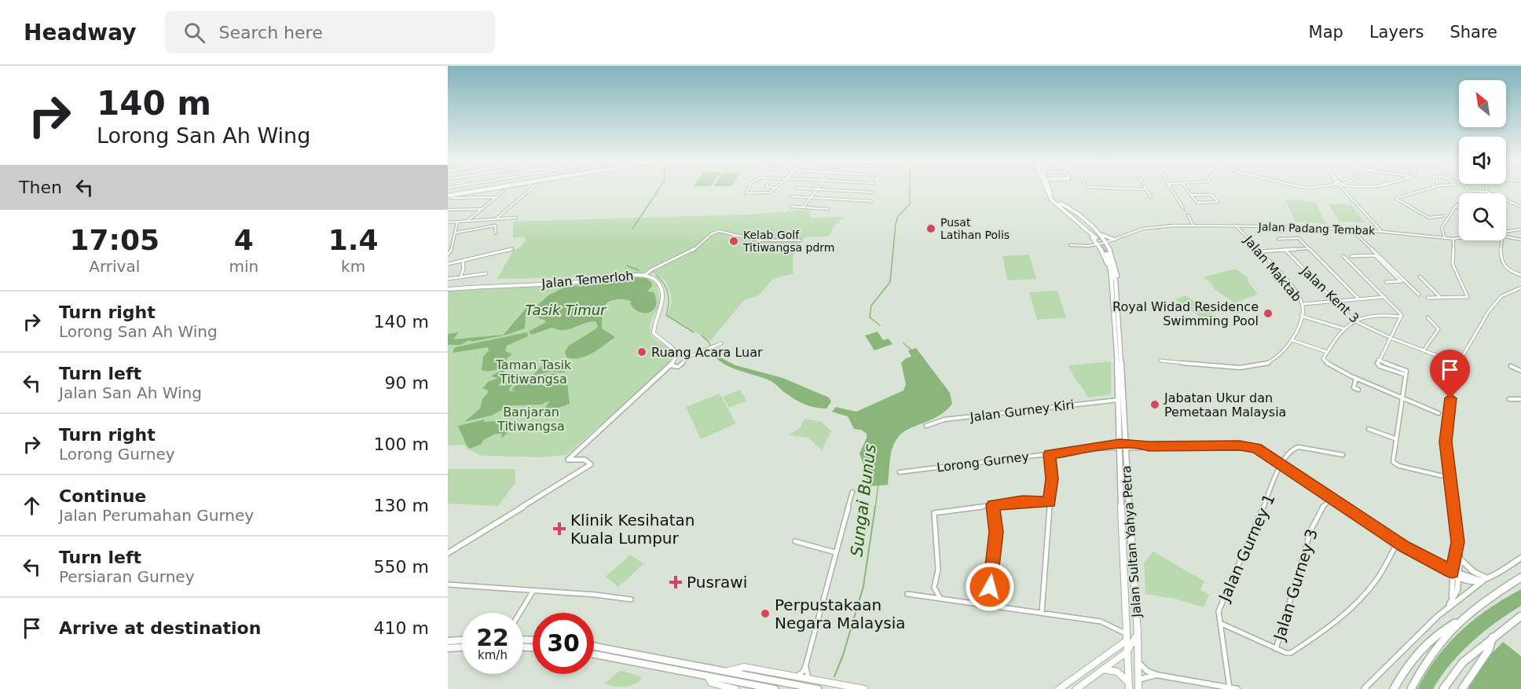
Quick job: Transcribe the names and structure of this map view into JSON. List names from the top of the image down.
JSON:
{
  "streets": {
    "main road": ["Jalan Sultan Yahya Petra"],
    "street": [
      "Jalan Padang Tembak",
      "Jalan Maktab",
      "Jalan Temerloh",
      "Jalan Kent 3",
      "Jalan Gurney Kiri",
      "Lorong Gurney",
      "Jalan Gurney 1",
      "Jalan Gurney 3"
    ]
  },
  "crossings": [
    ["Jalan Padang Tembak", "Jalan Maktab"],
    ["Jalan Padang Tembak", "Jalan Sultan Yahya Petra"],
    ["Jalan Gurney Kiri", "Jalan Sultan Yahya Petra"],
    ["Lorong Gurney", "Jalan Sultan Yahya Petra"]
  ],
  "water": ["Tasik Timur", "Sungai Bunus"],
  "parks": ["Taman Tasik Titiwangsa", "Banjaran Titiwangsa"],
  "places": {
    "other": [
      "Pusat Latihan Polis",
      "Kelab Golf Titiwangsa pdrm",
      "Royal Widad Residence Swimming Pool",
      "Ruang Acara Luar",
      "Jabatan Ukur dan Pemetaan Malaysia",
      "Perpustakaan Negara Malaysia"
    ],
    "health": ["Klinik Kesihatan Kuala Lumpur", "Pusrawi"]
  },
  "north": "top left",
  "page": {
    "header": "Headway",
    "search": "Search here",
    "nav": ["Map", "Layers", "Share"],
    "turn": ["140 m", "Lorong San Ah Wing"],
    "then": "Then",
    "eta": [
      "17:05",
      "Arrival",
      "4",
      "min",
      "1.4",
      "km"
    ],
    "list": [
      {
        "name": "Turn right",
        "note": "Lorong San Ah Wing",
        "value": "140 m"
      },
      {
        "name": "Turn left",
        "note": "Jalan San Ah Wing",
        "value": "90 m"
      },
      {
        "name": "Turn right",
        "note": "Lorong Gurney",
        "value": "100 m"
      },
      {
        "name": "Continue",
        "note": "Jalan Perumahan Gurney",
        "value": "130 m"
      },
      {
        "name": "Turn left",
        "note": "Persiaran Gurney",
        "value": "550 m"
      },
      {
        "name": "Arrive at destination",
        "value": "410 m"
      }
    ],
    "speed": "22 km/h",
    "limit": "30"
  }
}
